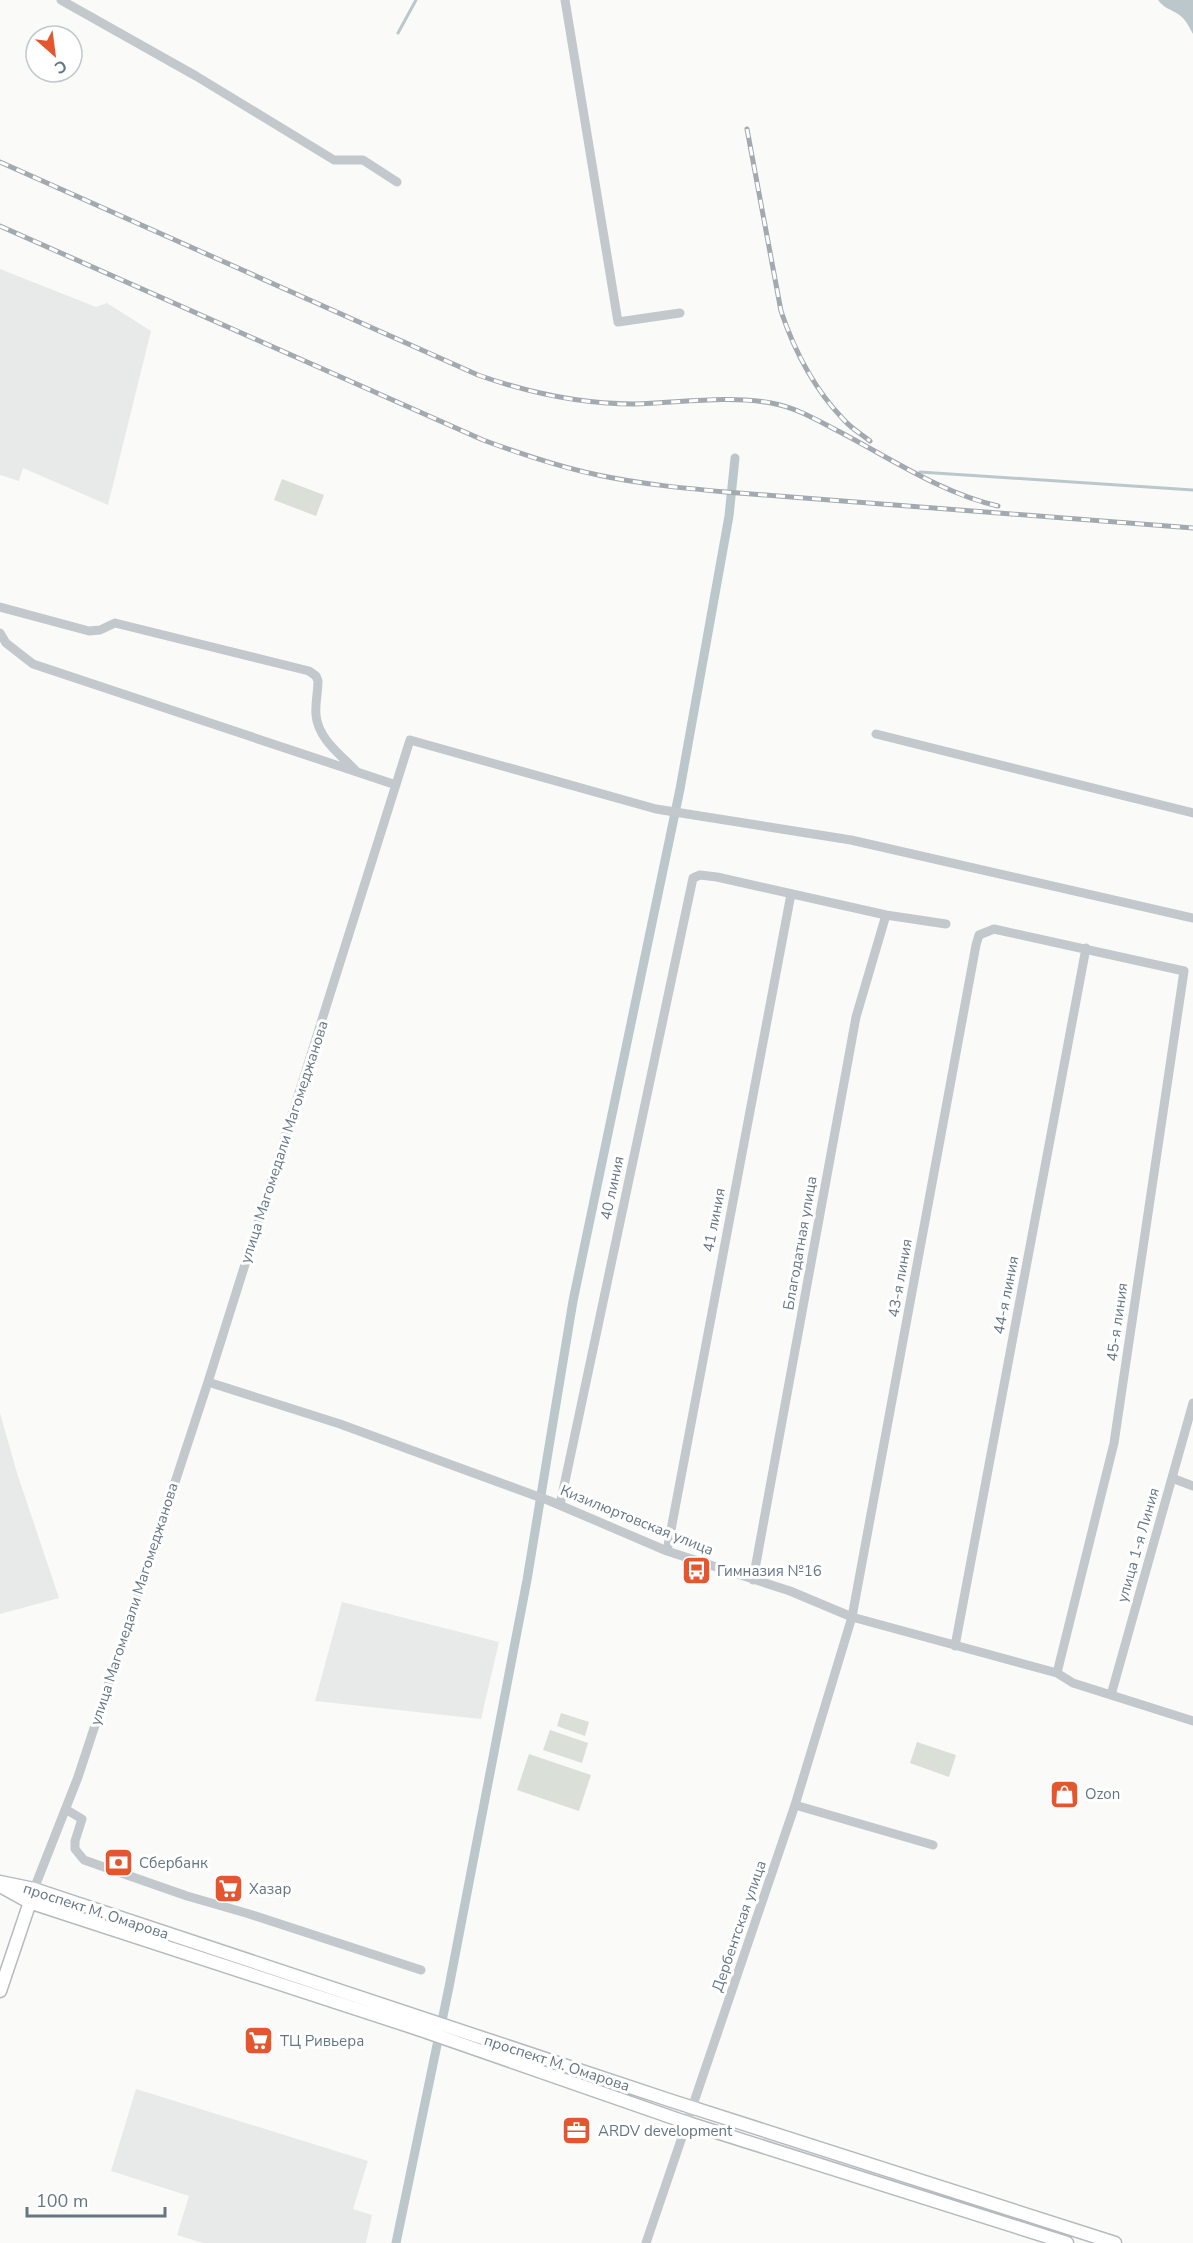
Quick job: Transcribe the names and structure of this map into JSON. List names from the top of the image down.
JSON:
{
  "streets": {
    "main road": ["улица Магомедали Магомеджановa", "проспект М. Омарова"],
    "street": [
      "40 линия",
      "41 линия",
      "Благодатная улица",
      "43-я линия",
      "44-я линия",
      "45-я линия",
      "Кизилюртовская улица",
      "улица 1-я Линия",
      "Дербентская улица"
    ]
  },
  "crossings": [
    ["улица Магомедали Магомеджановa", "Кизилюртовская улица"],
    ["улица Магомедали Магомеджановa", "проспект М. Омарова"],
    ["40 линия", "41 линия"],
    ["40 линия", "Кизилюртовская улица"],
    ["41 линия", "Кизилюртовская улица"],
    ["Благодатная улица", "Кизилюртовская улица"],
    ["43-я линия", "44-я линия"],
    ["43-я линия", "45-я линия"],
    ["43-я линия", "Кизилюртовская улица"],
    ["43-я линия", "Дербентская улица"],
    ["44-я линия", "45-я линия"],
    ["44-я линия", "Кизилюртовская улица"],
    ["45-я линия", "Кизилюртовская улица"],
    ["Кизилюртовская улица", "улица 1-я Линия"],
    ["Кизилюртовская улица", "Дербентская улица"],
    ["проспект М. Омарова", "Дербентская улица"]
  ],
  "places": {
    "bus stop": ["Гимназия №16"],
    "shop": ["Ozon"],
    "bank": ["Сбербанк"],
    "supermarket": ["Хазар", "ТЦ Ривьера"],
    "office": ["ARDV development"]
  },
  "scale_bar": "100 m",
  "north": "bottom right"
}
